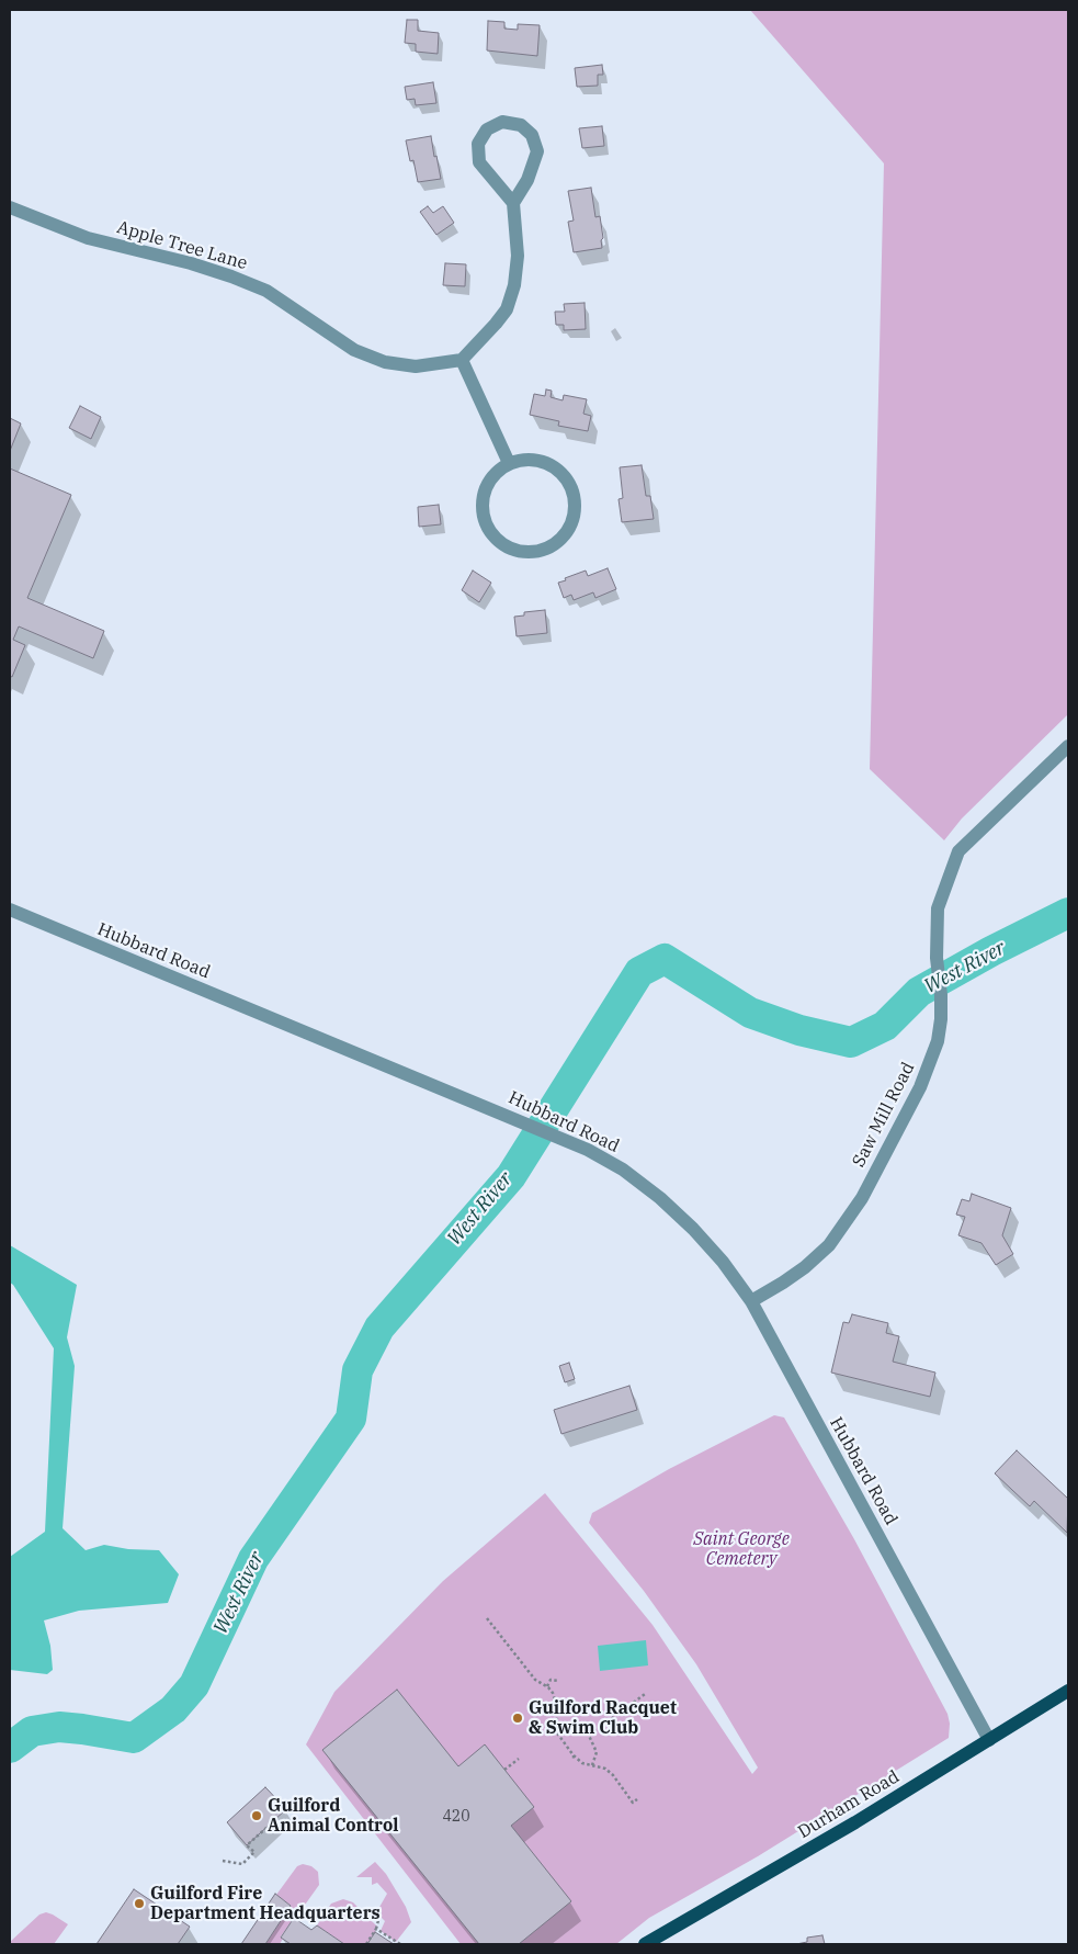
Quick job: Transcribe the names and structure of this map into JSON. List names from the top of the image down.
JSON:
{
  "streets": {
    "main road": ["Durham Road"],
    "street": ["Apple Tree Lane", "Hubbard Road", "Saw Mill Road"]
  },
  "crossings": [
    ["Hubbard Road", "Saw Mill Road"],
    ["Hubbard Road", "Durham Road"]
  ],
  "water": ["West River"],
  "parks": ["Saint George Cemetery"],
  "places": ["Guilford Racquet & Swim Club", "Guilford Animal Control", "Guilford Fire Department Headquarters"],
  "house_numbers": ["420"]
}
